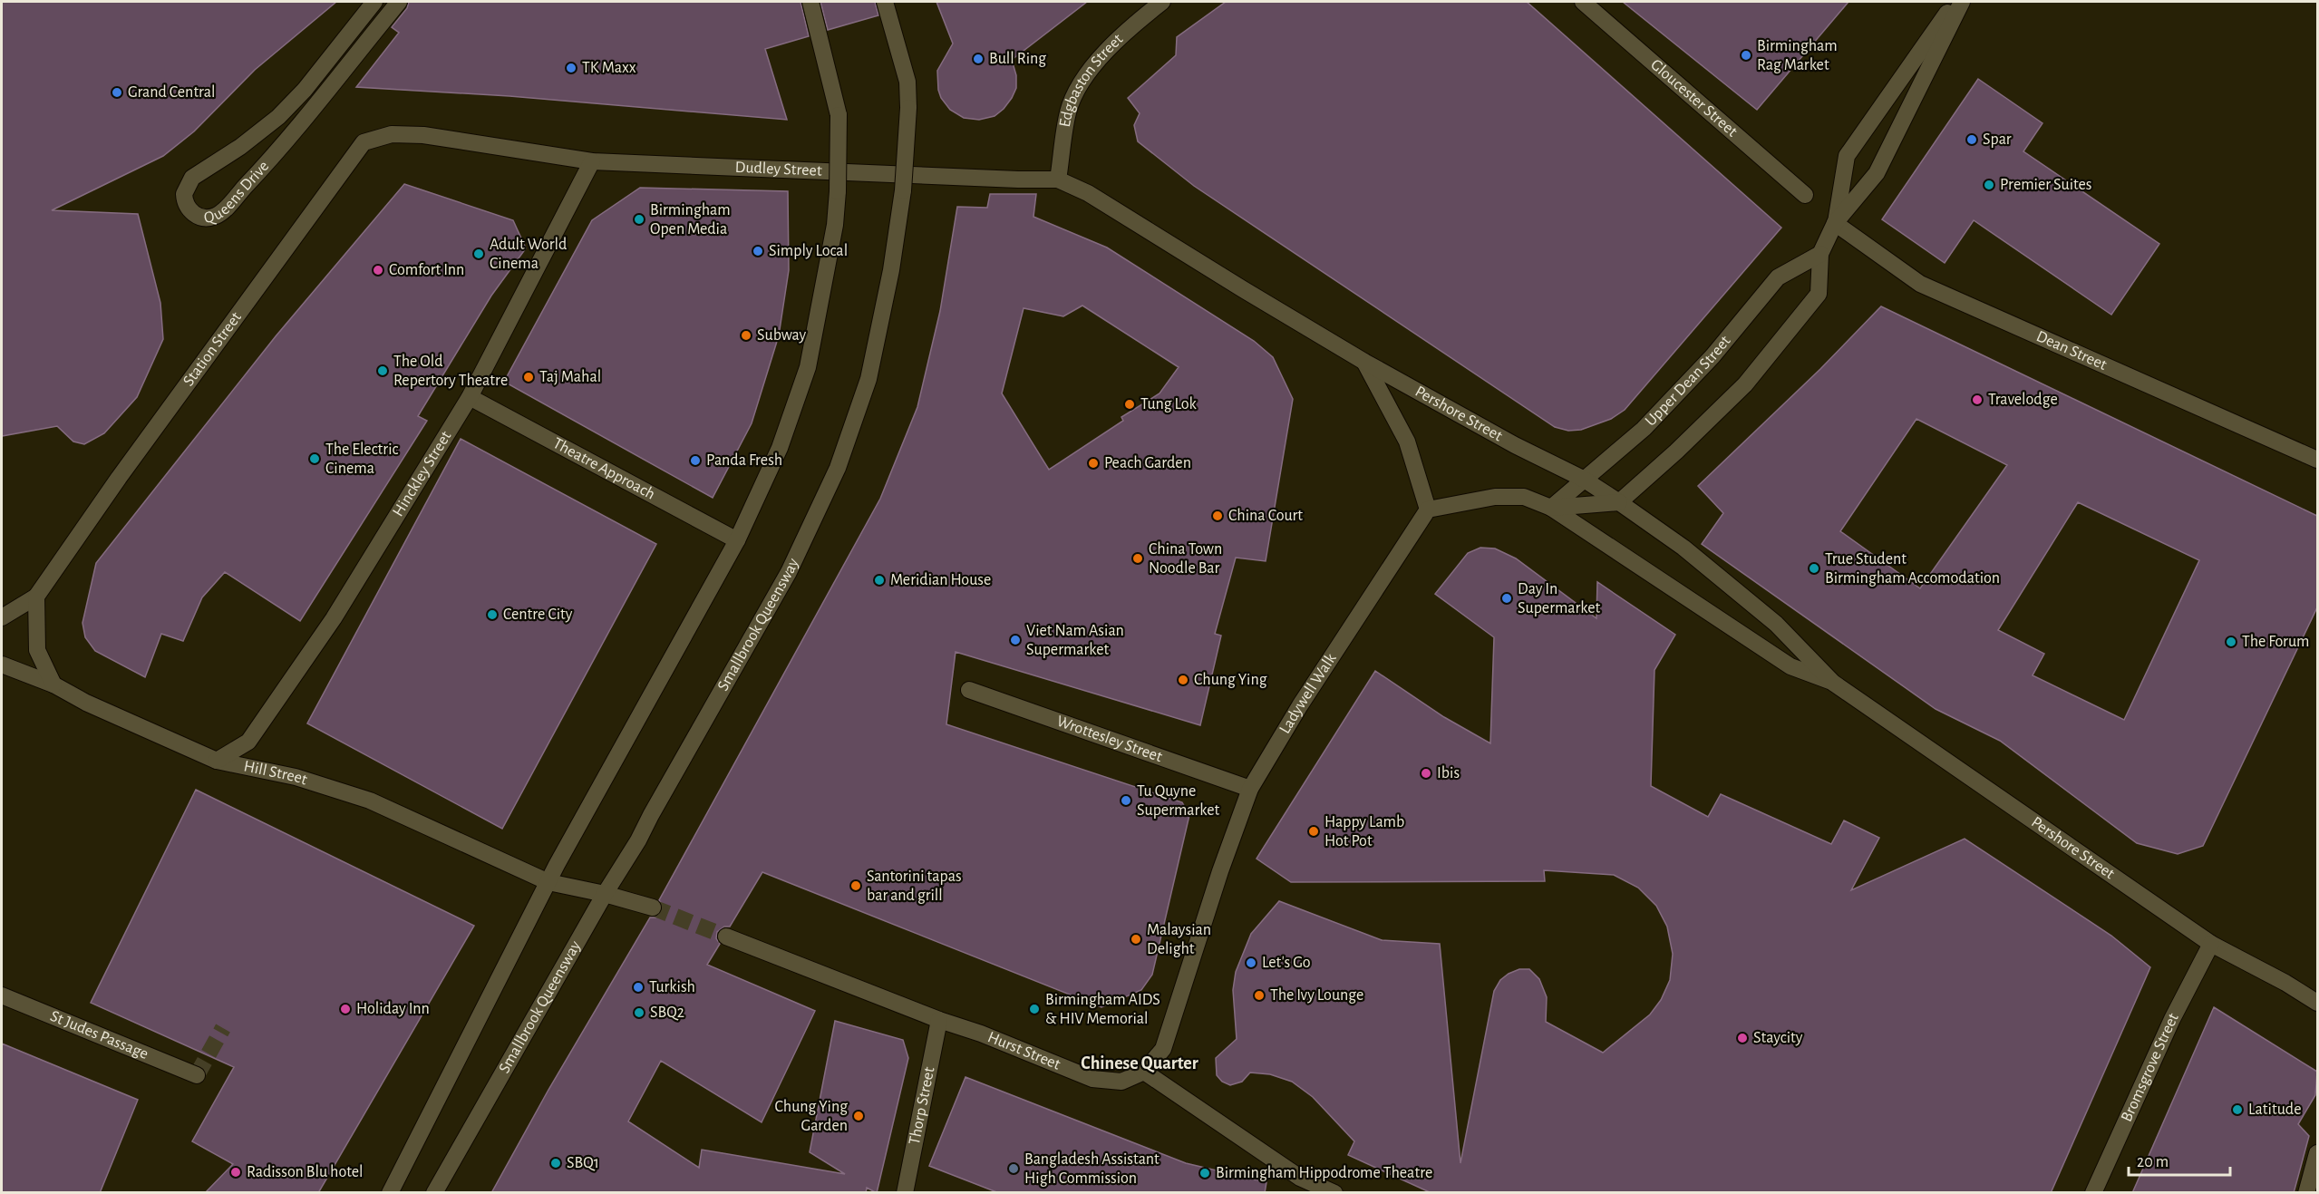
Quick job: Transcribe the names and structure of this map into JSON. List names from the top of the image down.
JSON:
{
  "streets": {
    "street": [
      "Edgbaston Street",
      "Gloucester Street",
      "Dudley Street",
      "Queens Drive",
      "Station Street",
      "Dean Street",
      "Upper Dean Street",
      "Pershore Street",
      "Theatre Approach",
      "Hinckley Street",
      "Smallbrook Queensway",
      "Ladywell Walk",
      "Wrottesley Street",
      "Hill Street",
      "St Judes Passage",
      "Hurst Street",
      "Bromsgrove Street",
      "Thorp Street"
    ]
  },
  "crossings": [
    ["Edgbaston Street", "Dudley Street"],
    ["Edgbaston Street", "Pershore Street"],
    ["Dudley Street", "Station Street"],
    ["Dudley Street", "Pershore Street"],
    ["Dudley Street", "Hinckley Street"],
    ["Upper Dean Street", "Pershore Street"],
    ["Pershore Street", "Bromsgrove Street"],
    ["Theatre Approach", "Hinckley Street"],
    ["Hinckley Street", "Hill Street"],
    ["Smallbrook Queensway", "Hill Street"],
    ["Ladywell Walk", "Wrottesley Street"],
    ["Ladywell Walk", "Hurst Street"],
    ["Hurst Street", "Thorp Street"]
  ],
  "districts": ["Chinese Quarter"],
  "places": [
    "Birmingham Rag Market",
    "Bull Ring",
    "TK Maxx",
    "Grand Central",
    "Spar",
    "Premier Suites",
    "Birmingham Open Media",
    "Simply Local",
    "Adult World Cinema",
    "Comfort Inn",
    "Subway",
    "The Old Repertory Theatre",
    "Taj Mahal",
    "Travelodge",
    "Tung Lok",
    "The Electric Cinema",
    "Panda Fresh",
    "Peach Garden",
    "China Court",
    "China Town Noodle Bar",
    "True Student Birmingham Accomodation",
    "Meridian House",
    "Day In Supermarket",
    "Centre City",
    "Viet Nam Asian Supermarket",
    "The Forum",
    "Chung Ying",
    "Ibis",
    "Tu Quyne Supermarket",
    "Happy Lamb Hot Pot",
    "Santorini tapas bar and grill",
    "Malaysian Delight",
    "Let's Go",
    "Turkish",
    "The Ivy Lounge",
    "Holiday Inn",
    "Birmingham AIDS & HIV Memorial",
    "SBQ2",
    "Staycity",
    "Latitude",
    "Chung Ying Garden",
    "SBQ1",
    "Bangladesh Assistant High Commission",
    "Radisson Blu hotel",
    "Birmingham Hippodrome Theatre"
  ],
  "scale_bar": "20 m"
}
